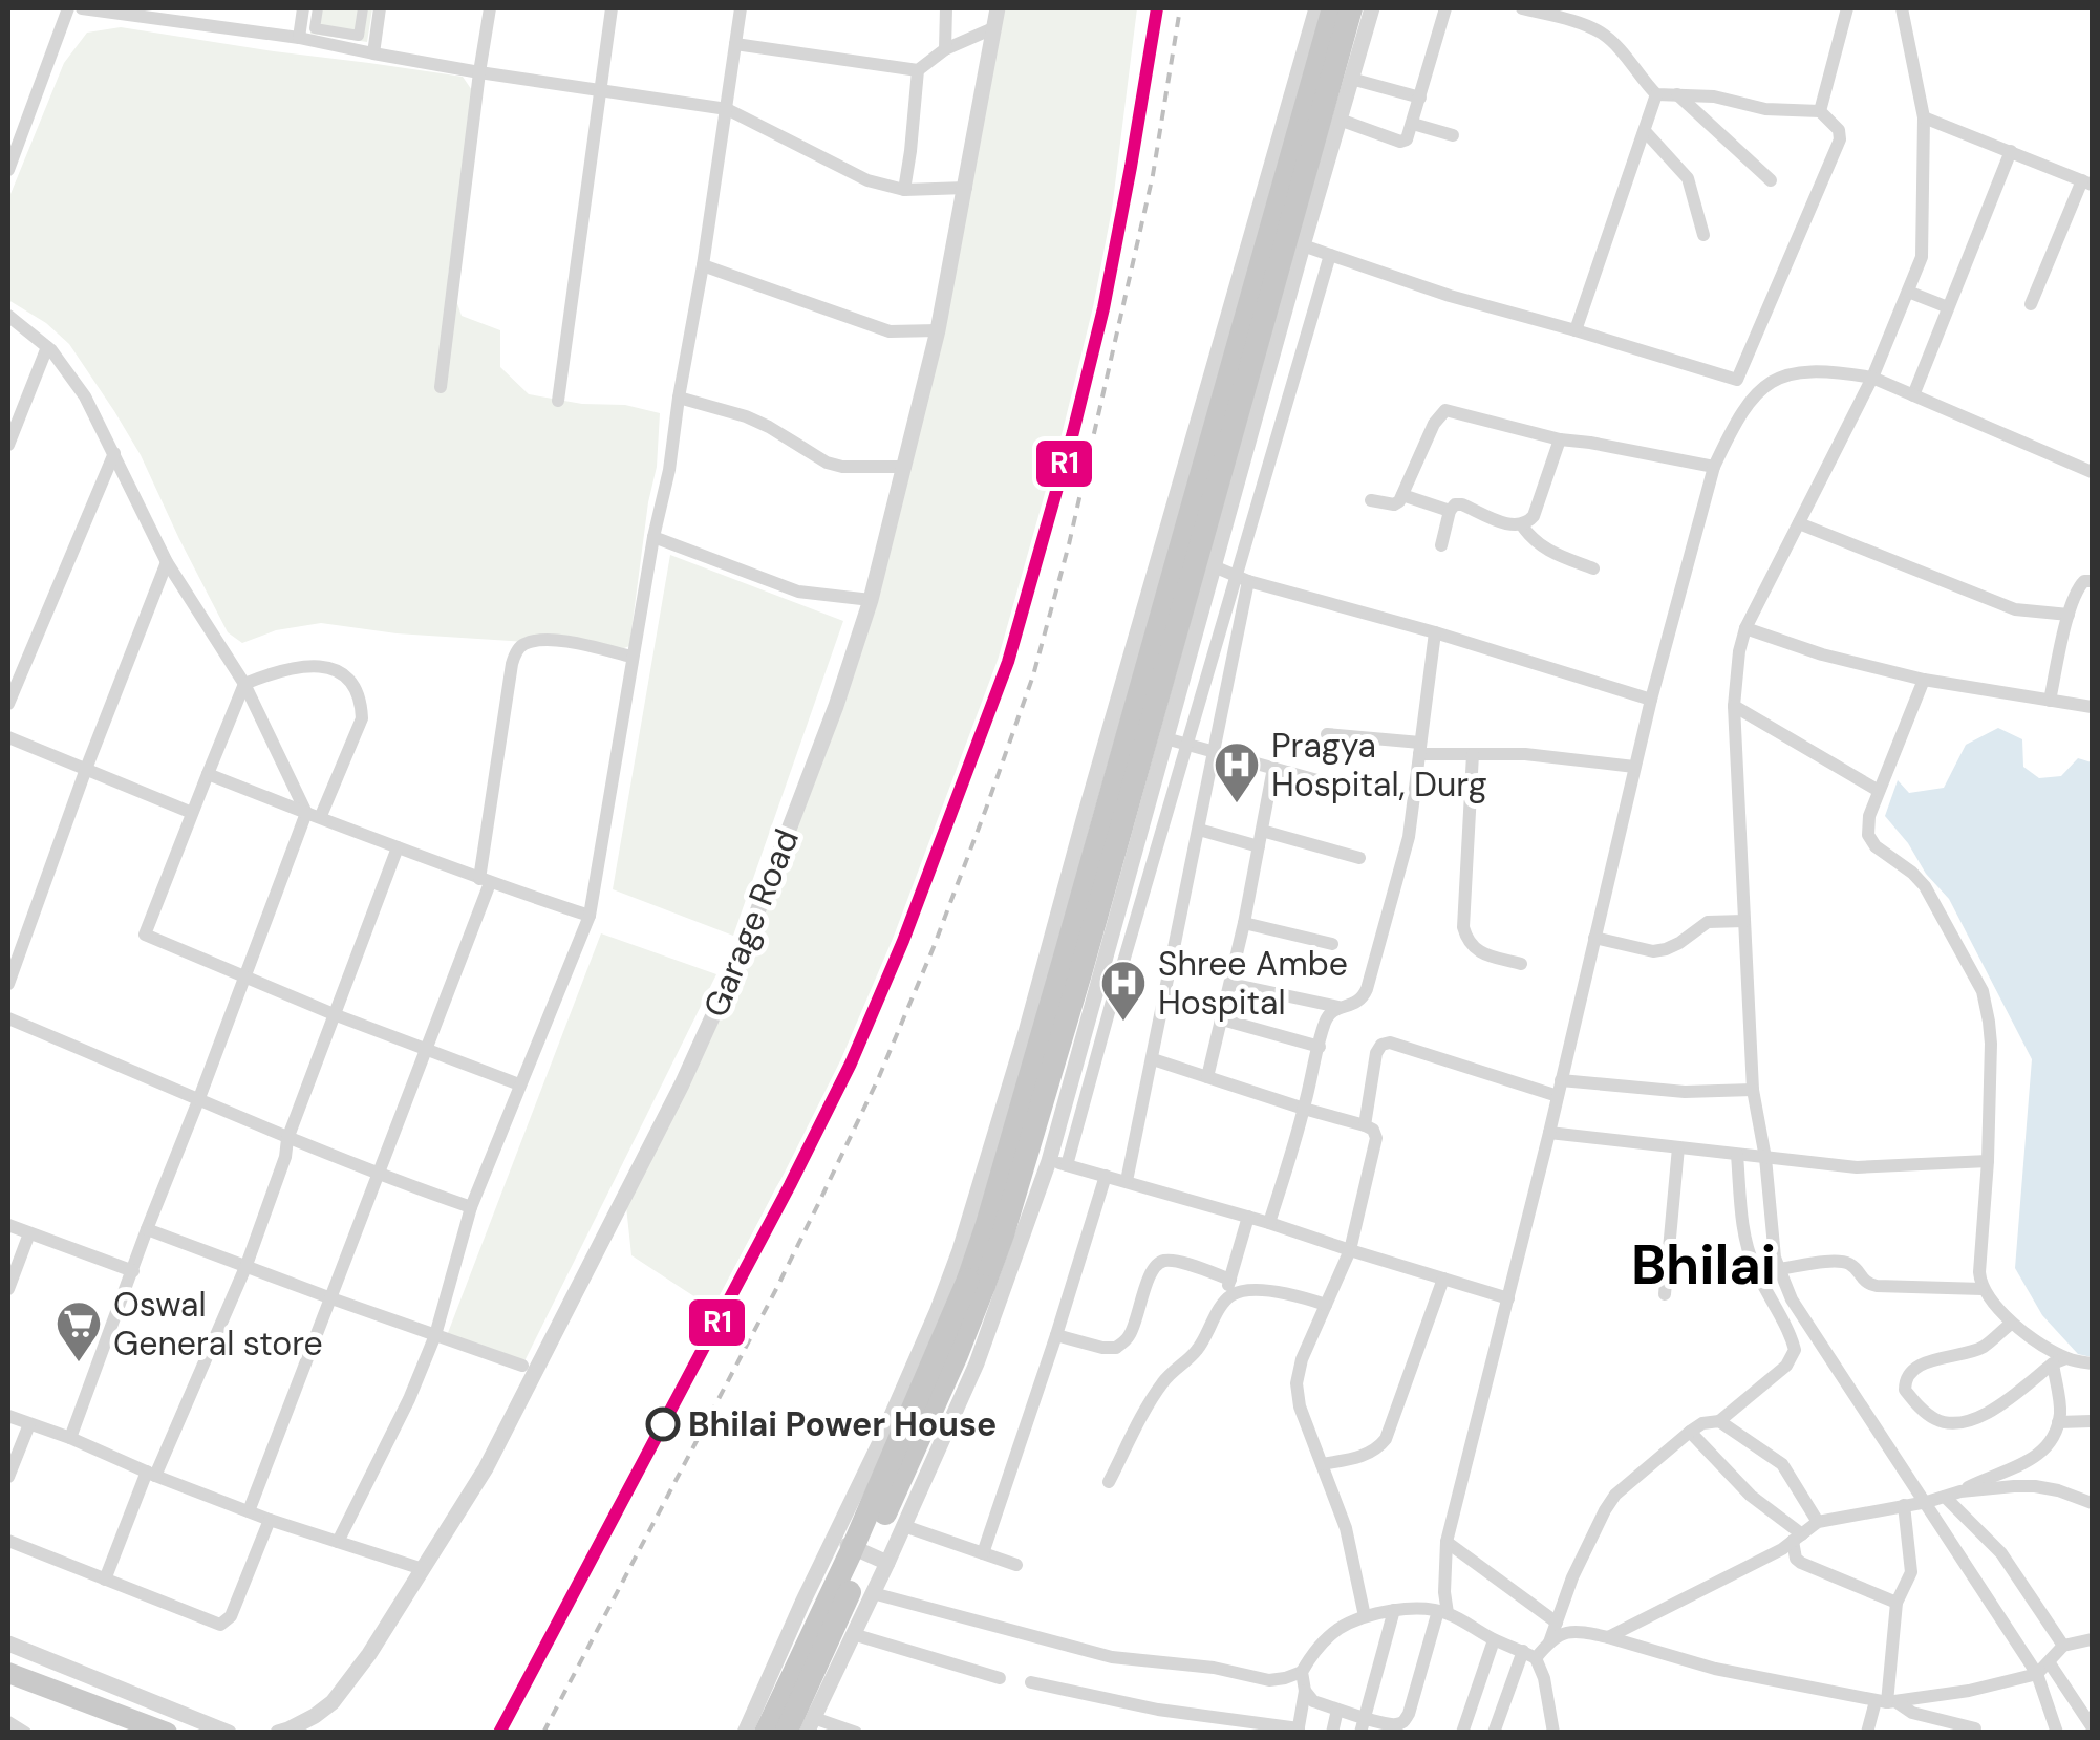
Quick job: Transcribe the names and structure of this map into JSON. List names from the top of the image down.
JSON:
{
  "streets": {
    "street": ["Garage Road"]
  },
  "districts": ["Bhilai"],
  "places": {
    "hospital": ["Pragya Hospital, Durg", "Shree Ambe Hospital"],
    "supermarket": ["Oswal General store"],
    "other": ["Bhilai Power House"]
  },
  "lines": ["transit line R1"]
}
